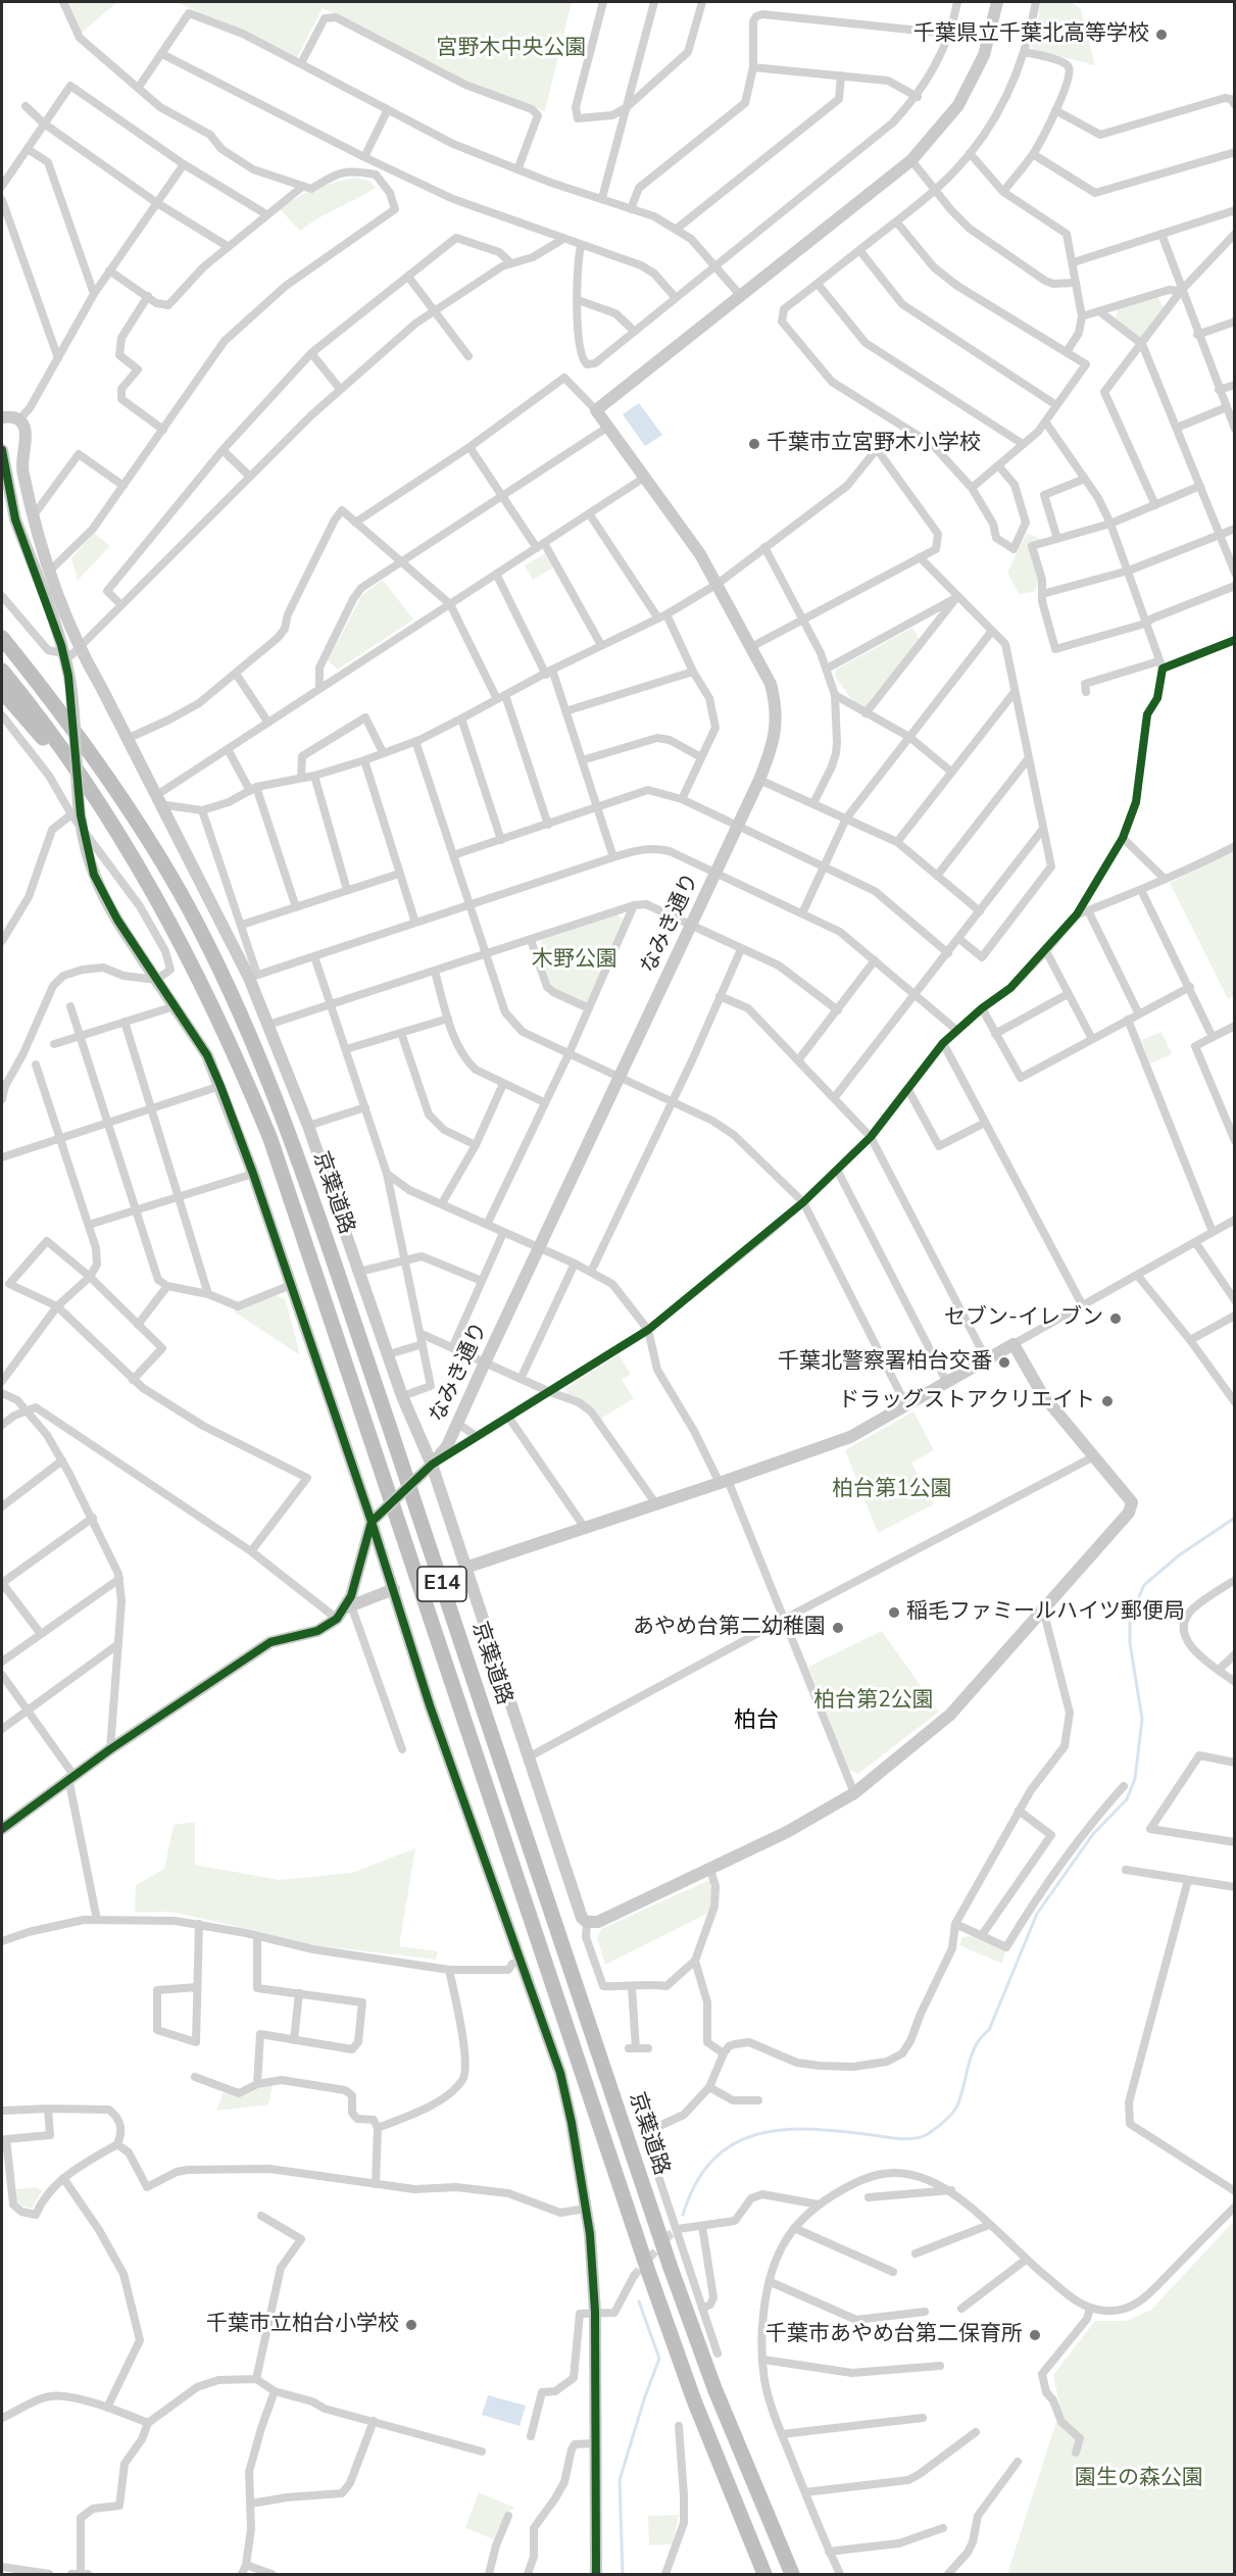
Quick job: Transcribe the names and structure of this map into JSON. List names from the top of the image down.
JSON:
{
  "streets": {
    "highway": ["京葉道路", "E14"],
    "street": ["なみき通り"]
  },
  "districts": ["柏台"],
  "parks": [
    "宮野木中央公園",
    "木野公園",
    "柏台第1公園",
    "柏台第2公園",
    "園生の森公園"
  ],
  "places": [
    "千葉県立千葉北高等学校",
    "千葉市立宮野木小学校",
    "セブン-イレブン",
    "千葉北警察署柏台交番",
    "ドラッグストアクリエイト",
    "稲毛ファミールハイツ郵便局",
    "あやめ台第二幼稚園",
    "千葉市立柏台小学校",
    "千葉市あやめ台第二保育所"
  ]
}
